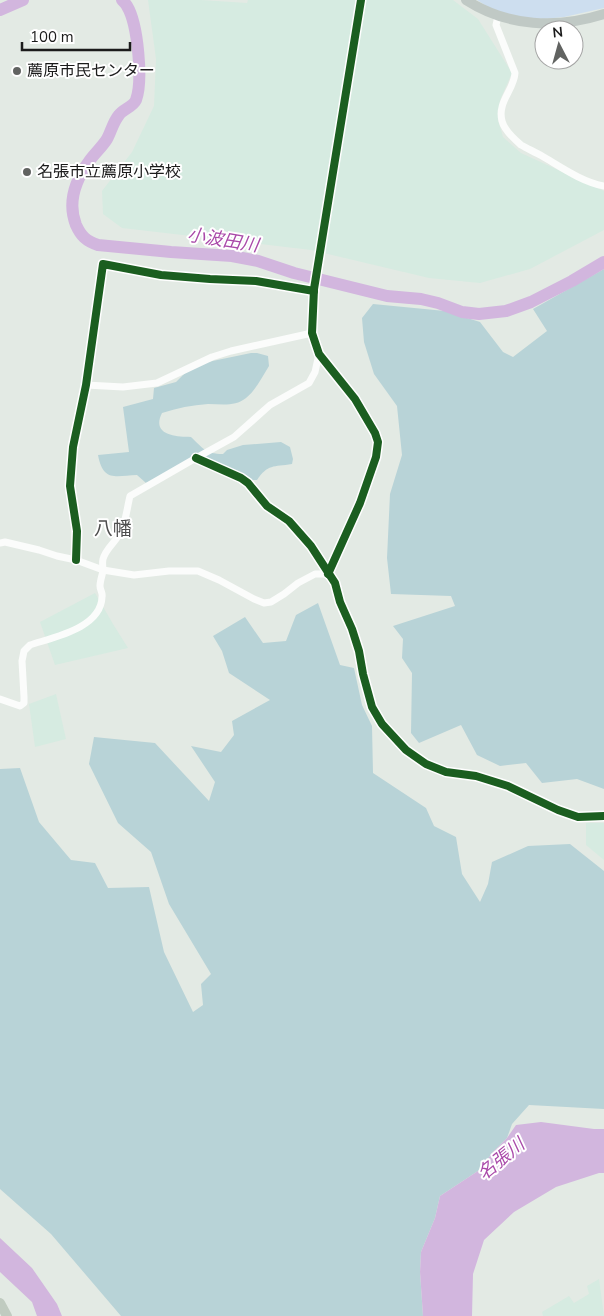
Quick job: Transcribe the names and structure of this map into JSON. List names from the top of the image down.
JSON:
{
  "districts": ["八幡"],
  "water": ["小波田川", "名張川"],
  "places": ["薦原市民センター", "名張市立薦原小学校"],
  "scale_bar": "100 m",
  "north": "top"
}
